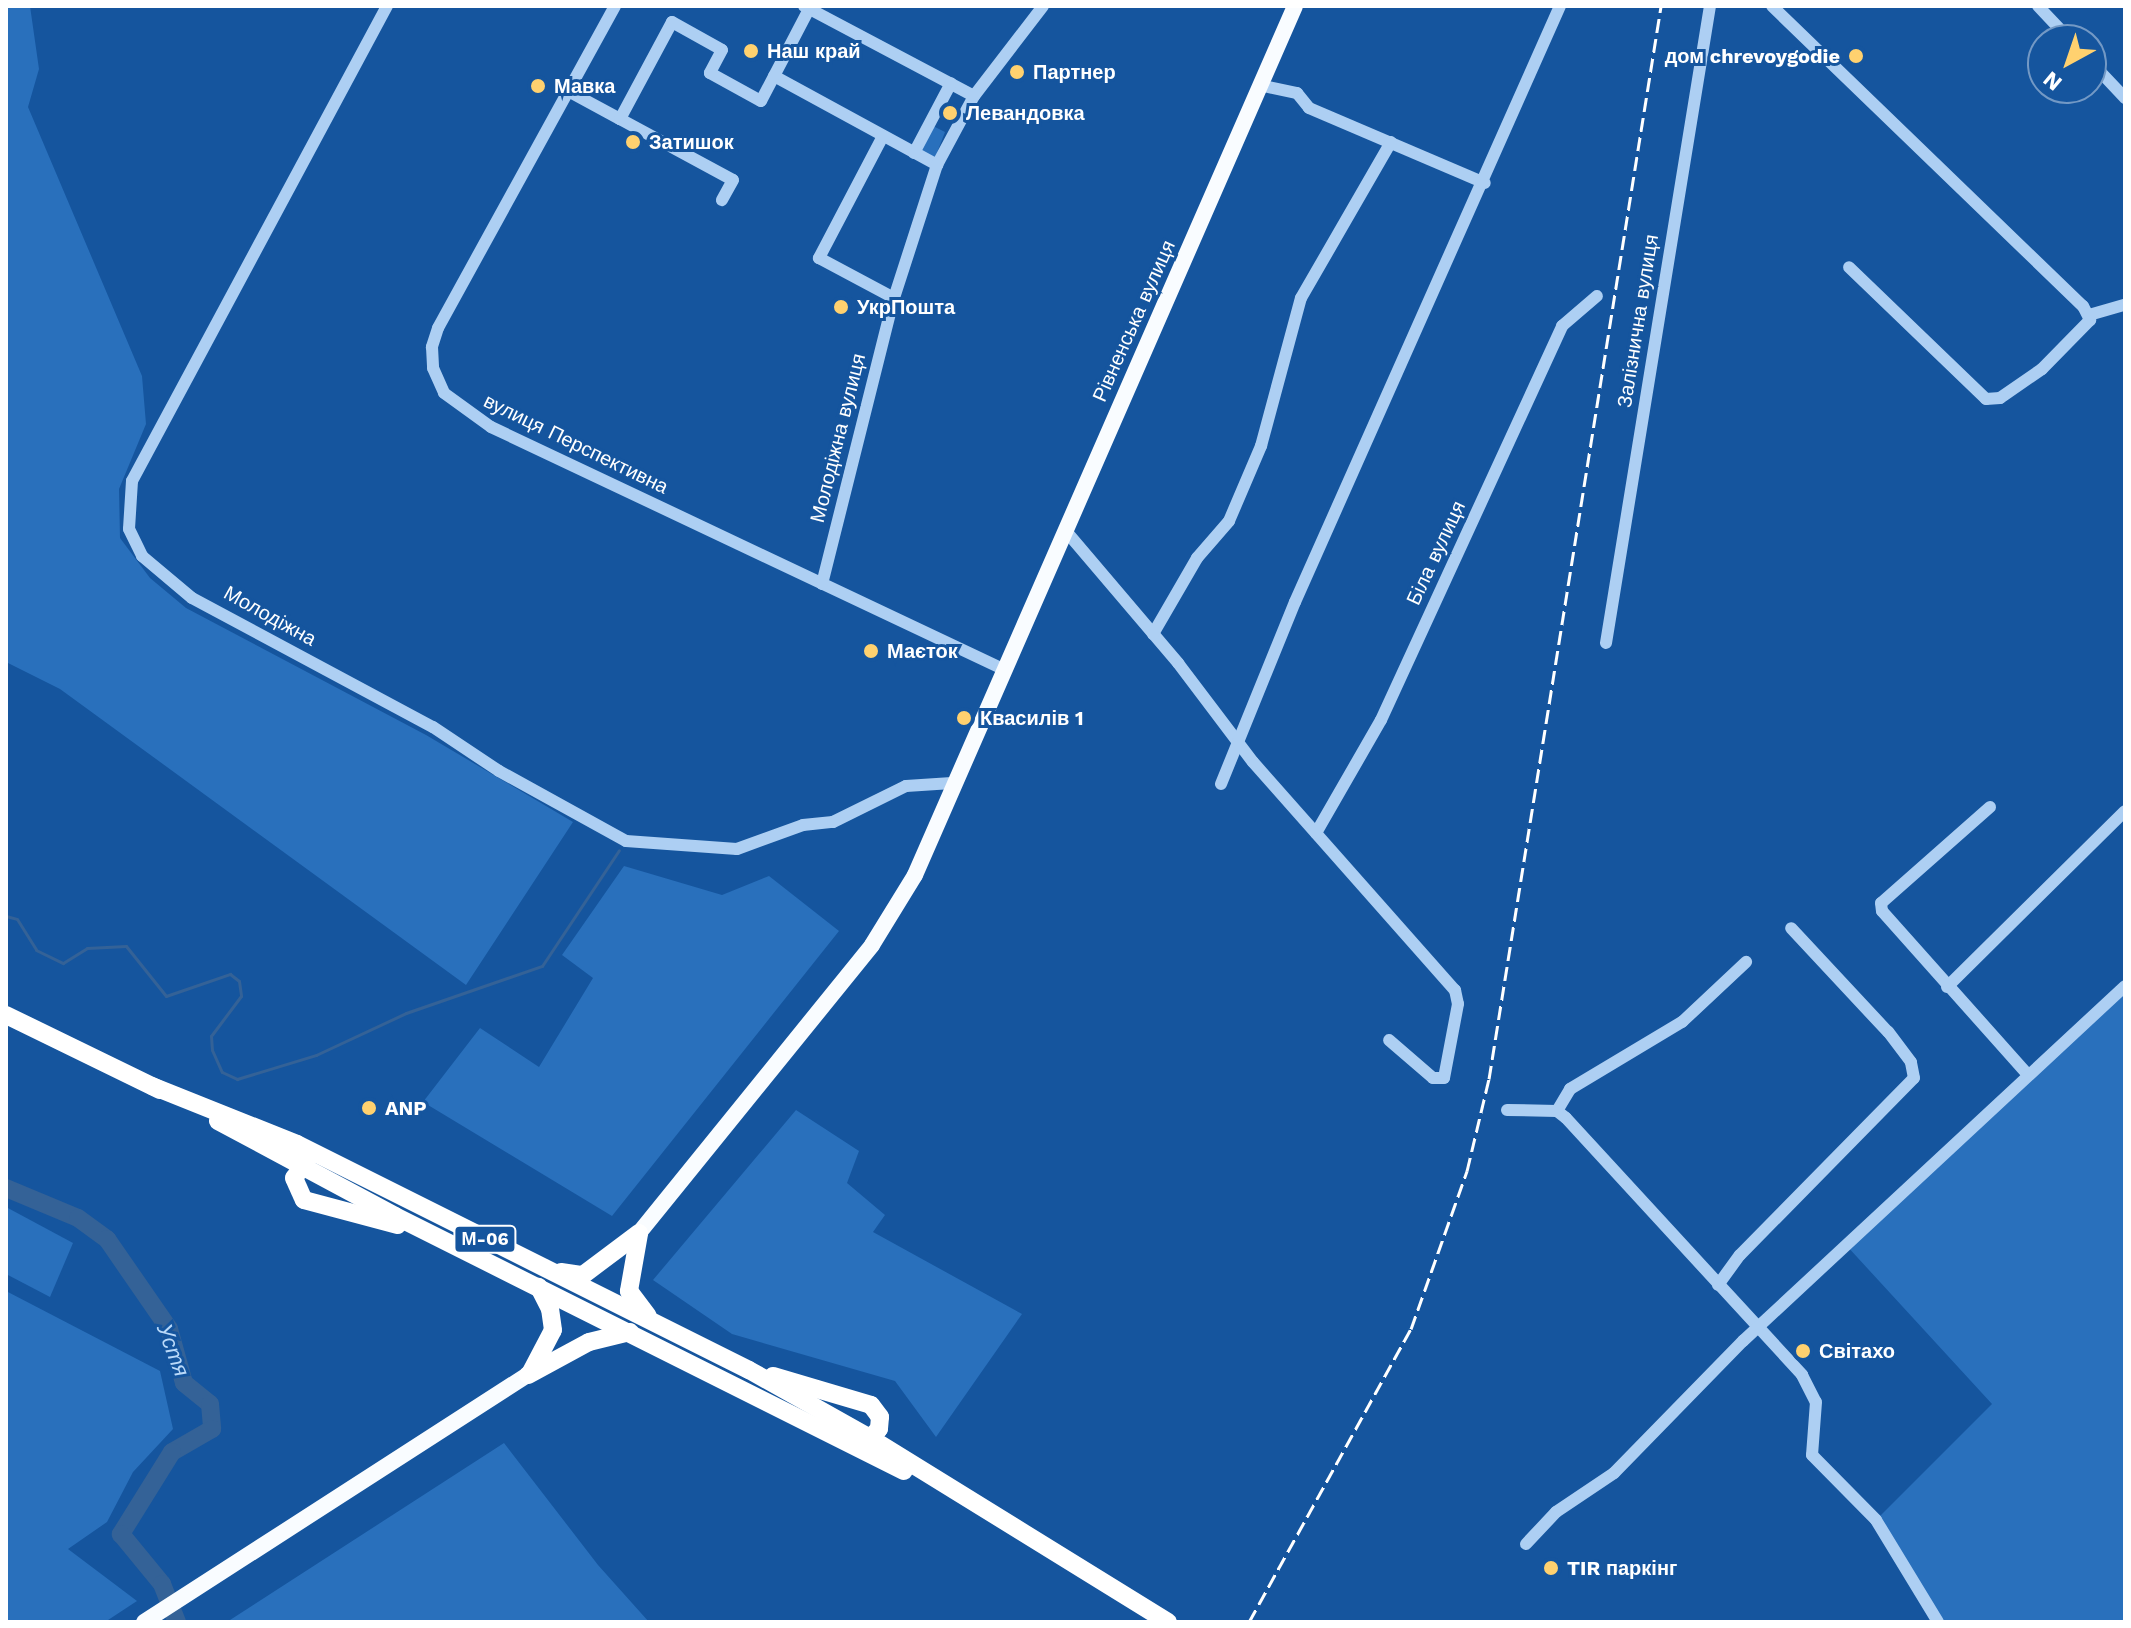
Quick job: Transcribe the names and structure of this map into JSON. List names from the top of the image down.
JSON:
{
  "streets": {
    "highway": ["М-06"],
    "main road": ["Рівненська вулиця"],
    "street": [
      "Залізнична вулиця",
      "Молодіжна вулиця",
      "вулиця Перспективна",
      "Біла вулиця",
      "Молодіжна"
    ]
  },
  "crossings": [
    ["Рівненська вулиця", "вулиця Перспективна"],
    ["Рівненська вулиця", "Молодіжна"],
    ["Молодіжна вулиця", "вулиця Перспективна"]
  ],
  "water": ["Устя"],
  "places": [
    "Наш край",
    "дом chrevoygodie",
    "Партнер",
    "Мавка",
    "Левандовка",
    "Затишок",
    "УкрПошта",
    "Маєток",
    "Квасилів 1",
    "ANP",
    "Світахо",
    "TIR паркінг"
  ],
  "north": "bottom left"
}
